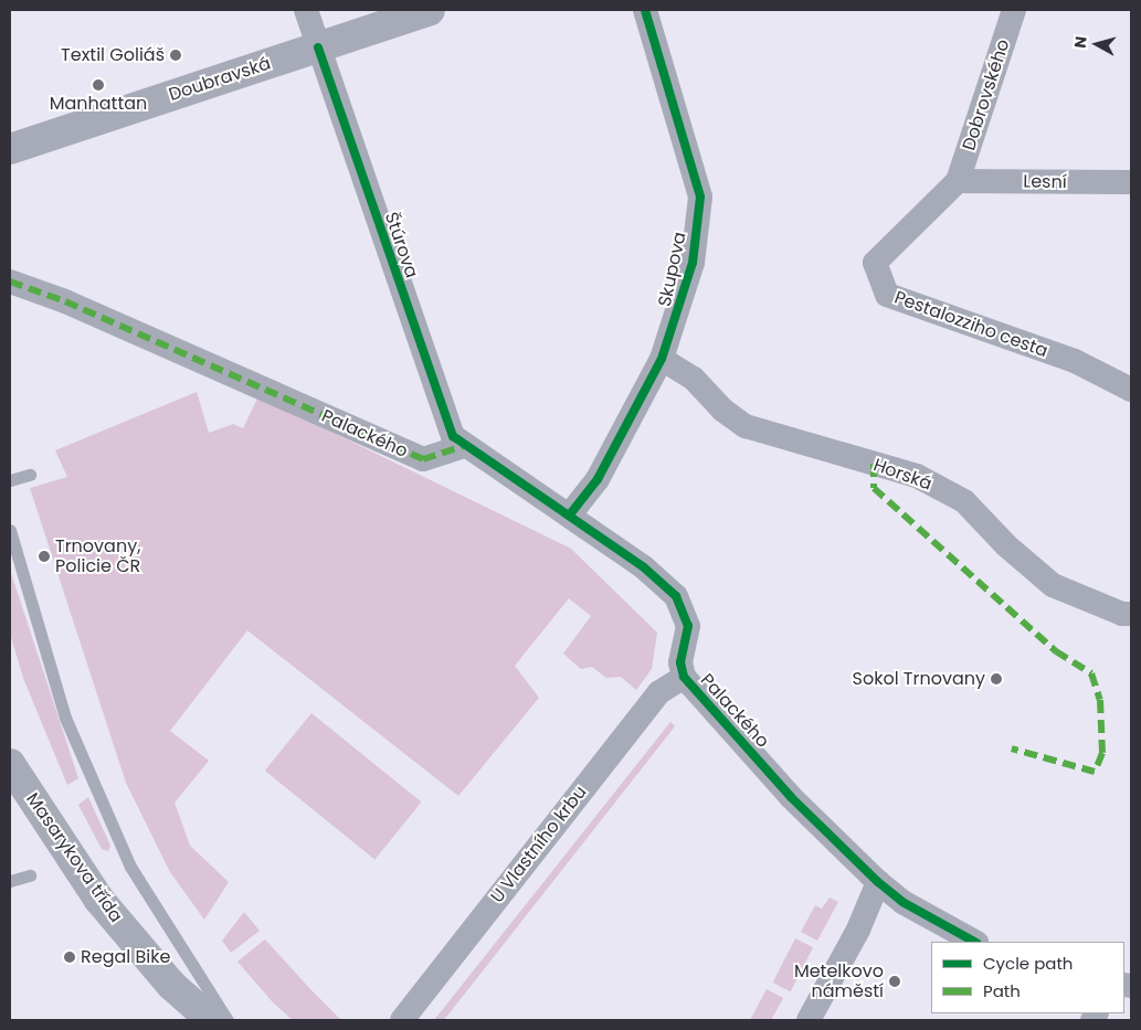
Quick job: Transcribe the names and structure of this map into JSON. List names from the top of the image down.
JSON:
{
  "streets": {
    "street": [
      "Doubravská",
      "Dobrovského",
      "Lesní",
      "Štúrova",
      "Skupova",
      "Pestalozziho cesta",
      "Palackého",
      "Horská",
      "U Vlastního krbu",
      "Masarykova třída"
    ]
  },
  "crossings": [
    ["Doubravská", "Štúrova"],
    ["Dobrovského", "Lesní"],
    ["Dobrovského", "Pestalozziho cesta"],
    ["Lesní", "Pestalozziho cesta"],
    ["Štúrova", "Palackého"],
    ["Skupova", "Palackého"],
    ["Skupova", "Horská"],
    ["Palackého", "U Vlastního krbu"]
  ],
  "places": [
    "Textil Goliáš",
    "Manhattan",
    "Trnovany, Policie ČR",
    "Sokol Trnovany",
    "Regal Bike",
    "Metelkovo náměstí"
  ],
  "legend": ["Cycle path", "Path"],
  "north": "left"
}
